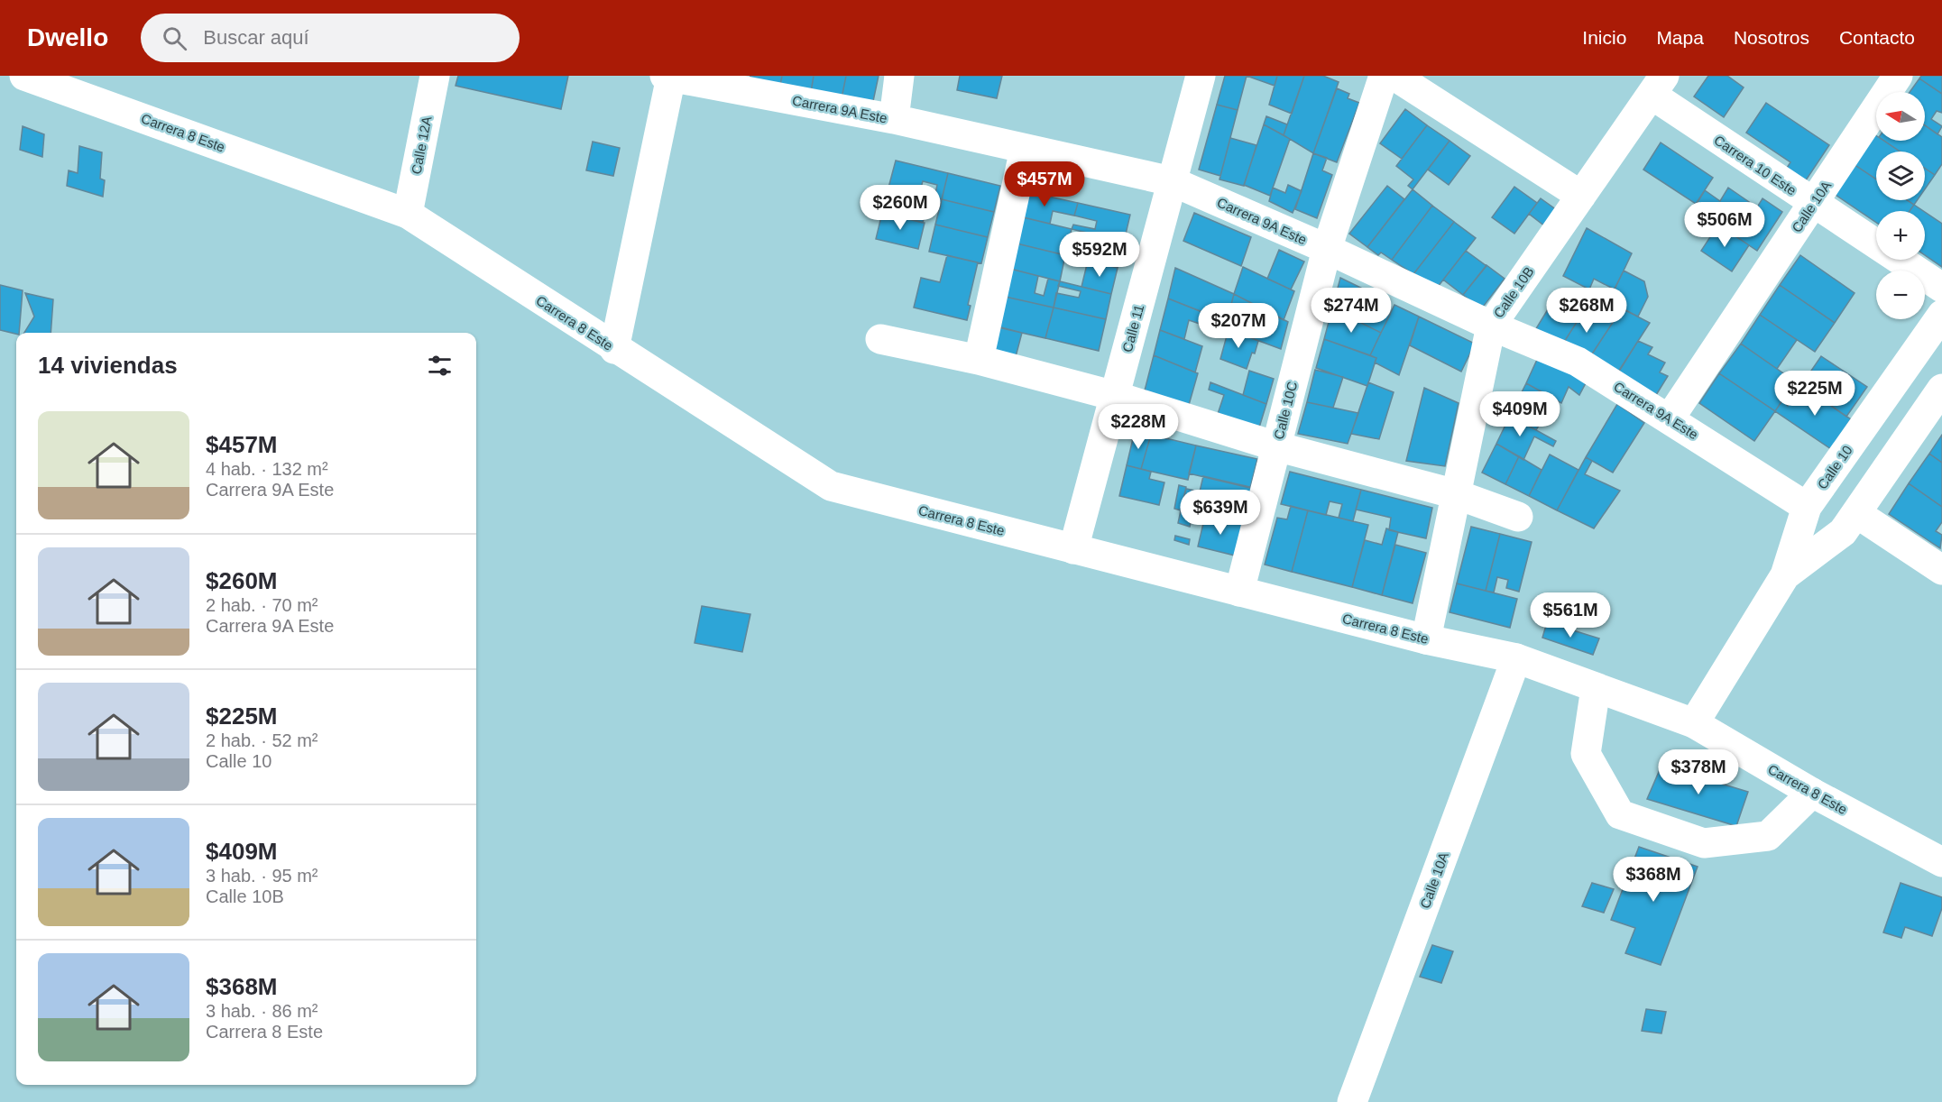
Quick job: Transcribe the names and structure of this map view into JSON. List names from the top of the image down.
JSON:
{
  "streets": {
    "street": [
      "Carrera 9A Este",
      "Carrera 8 Este",
      "Calle 12A",
      "Carrera 10 Este",
      "Calle 10A",
      "Calle 10B",
      "Calle 11",
      "Calle 10C",
      "Calle 10"
    ]
  },
  "crossings": [
    ["Carrera 9A Este", "Calle 10A"],
    ["Carrera 9A Este", "Calle 10B"],
    ["Carrera 9A Este", "Calle 11"],
    ["Carrera 9A Este", "Calle 10C"],
    ["Carrera 9A Este", "Calle 10"],
    ["Carrera 8 Este", "Calle 12A"],
    ["Carrera 8 Este", "Calle 10A"],
    ["Carrera 8 Este", "Calle 10B"],
    ["Carrera 8 Este", "Calle 11"],
    ["Carrera 8 Este", "Calle 10C"],
    ["Carrera 8 Este", "Calle 10"],
    ["Carrera 10 Este", "Calle 10A"],
    ["Carrera 10 Este", "Calle 10B"]
  ],
  "north": "left",
  "page": {
    "header": "Dwello",
    "search": "Buscar aquí",
    "nav": [
      "Inicio",
      "Mapa",
      "Nosotros",
      "Contacto"
    ],
    "map_buttons": ["+", "−"],
    "price": [
      "$457M",
      "$260M",
      "$506M",
      "$592M",
      "$274M",
      "$268M",
      "$207M",
      "$225M",
      "$409M",
      "$228M",
      "$639M",
      "$561M",
      "$378M",
      "$368M"
    ],
    "heading": "14 viviendas",
    "list": [
      {
        "name": "$457M",
        "note": "4 hab. · 132 m² · Carrera 9A Este"
      },
      {
        "name": "$260M",
        "note": "2 hab. · 70 m² · Carrera 9A Este"
      },
      {
        "name": "$225M",
        "note": "2 hab. · 52 m² · Calle 10"
      },
      {
        "name": "$409M",
        "note": "3 hab. · 95 m² · Calle 10B"
      },
      {
        "name": "$368M",
        "note": "3 hab. · 86 m² · Carrera 8 Este"
      }
    ]
  }
}
